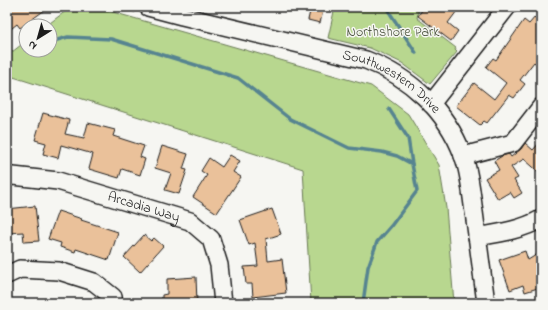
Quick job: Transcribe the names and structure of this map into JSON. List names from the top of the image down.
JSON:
{
  "streets": {
    "street": ["Southwestern Drive", "Arcadia Way"]
  },
  "parks": ["Northshore Park"],
  "north": "bottom left"
}
